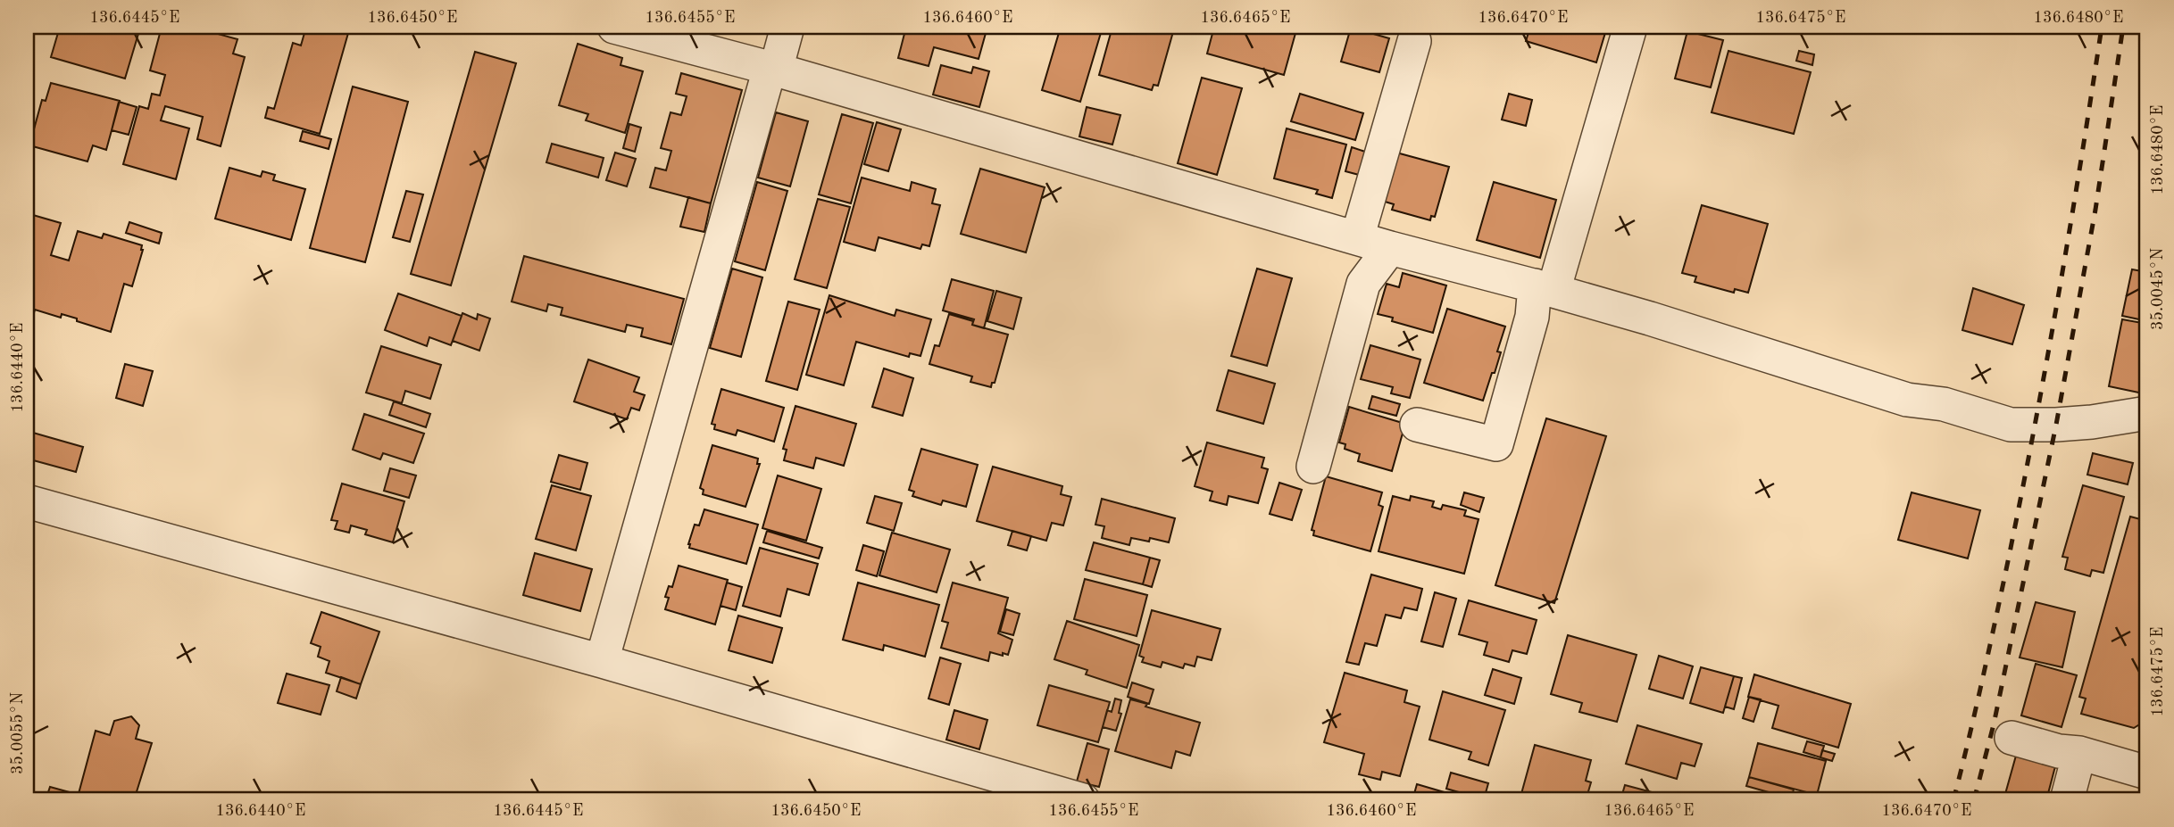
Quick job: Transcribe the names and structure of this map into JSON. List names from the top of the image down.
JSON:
{
  "coordinates": [
    "136.6445°E",
    "136.6450°E",
    "136.6455°E",
    "136.6460°E",
    "136.6465°E",
    "136.6470°E",
    "136.6475°E",
    "136.6480°E",
    "35.0045°N",
    "136.6440°E",
    "35.0055°N"
  ]
}
